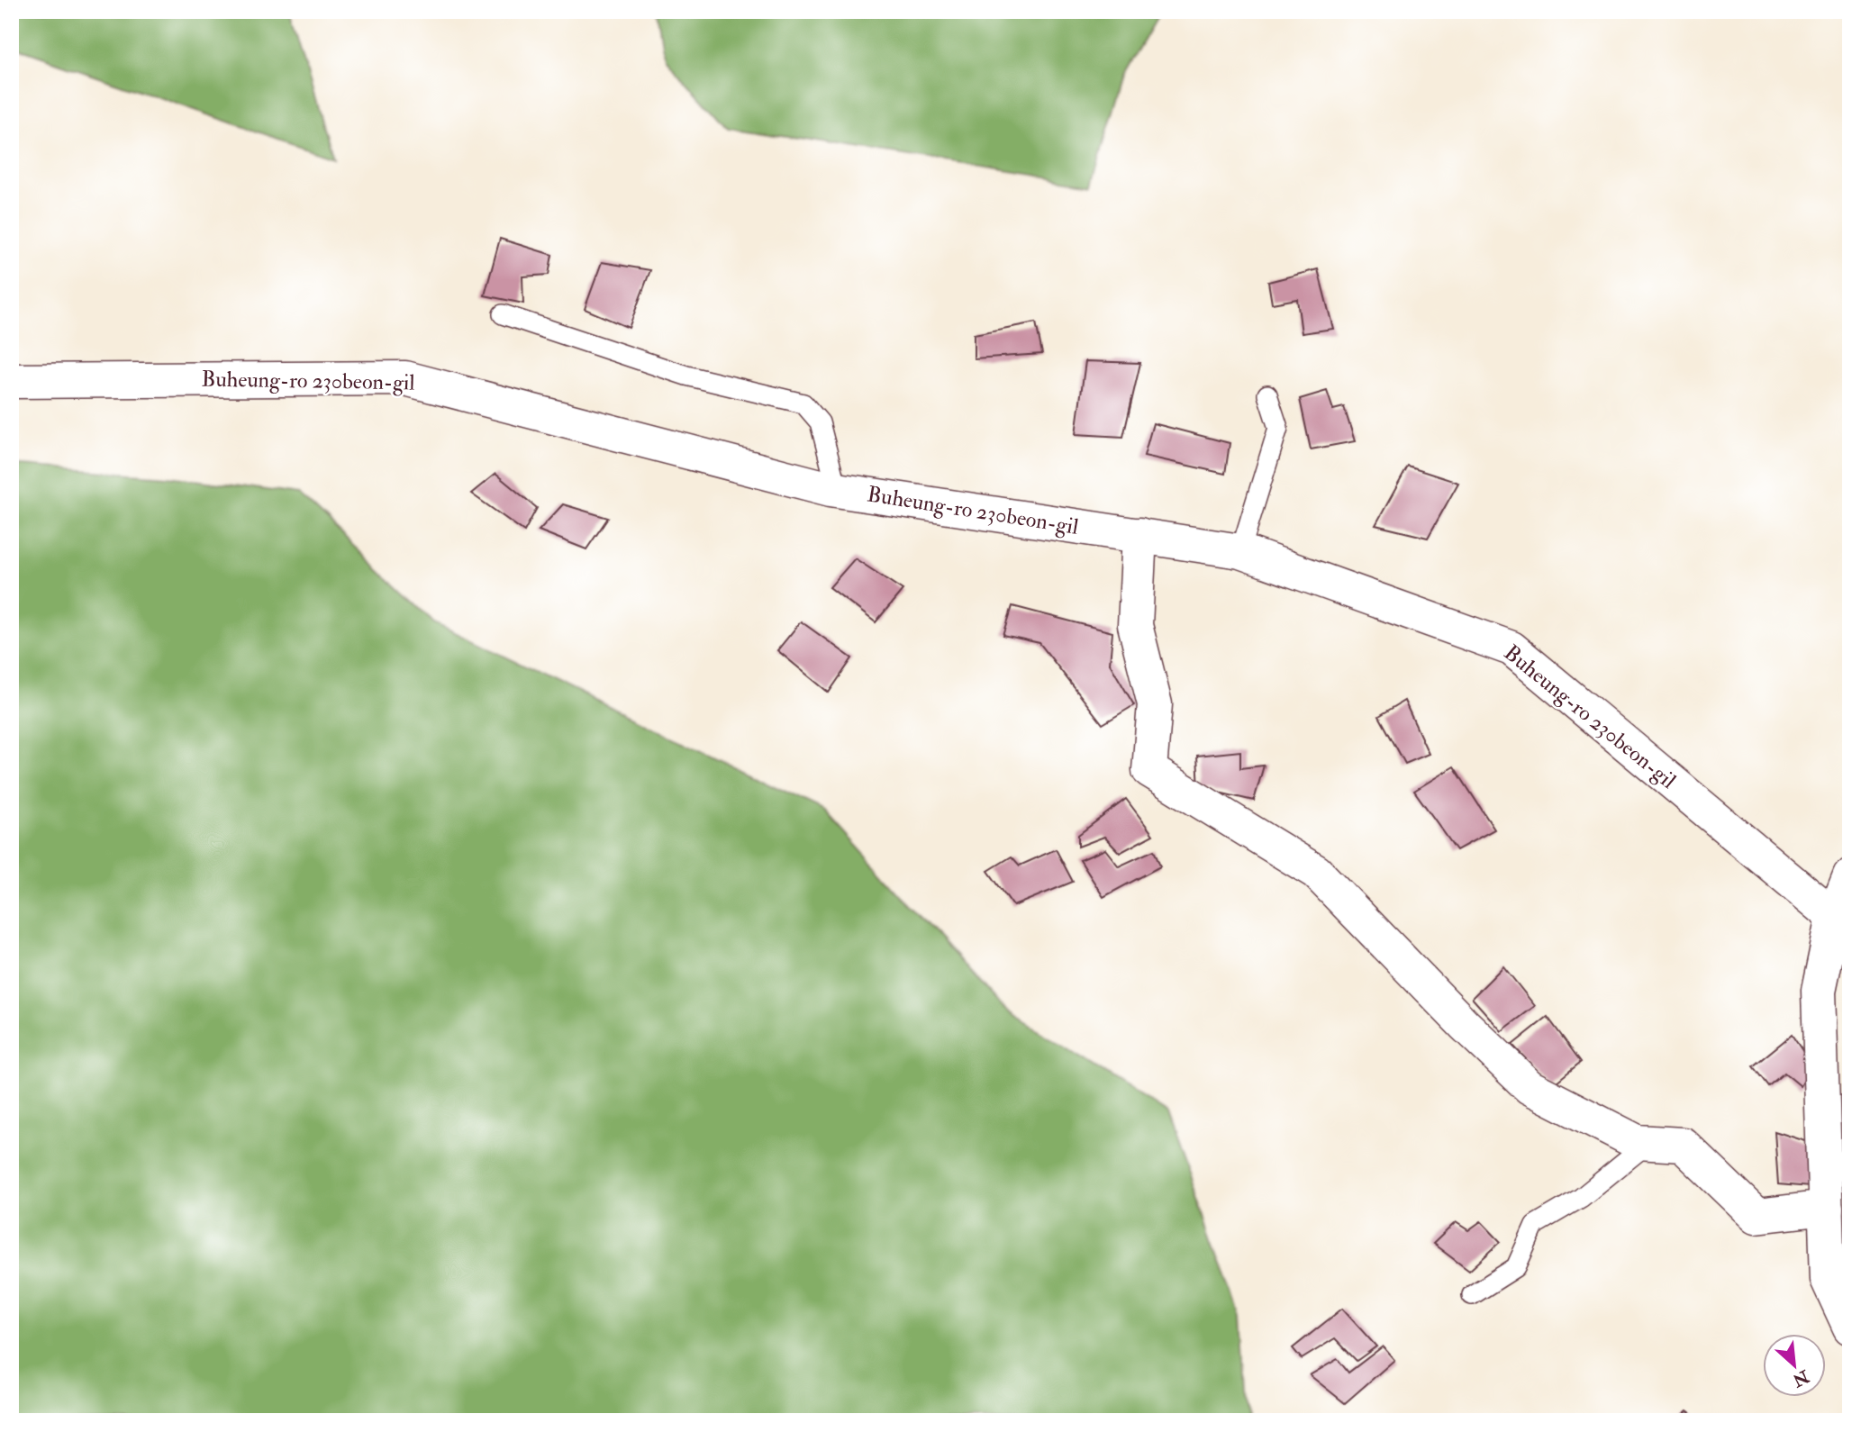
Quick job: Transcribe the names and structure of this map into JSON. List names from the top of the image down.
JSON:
{
  "streets": {
    "street": ["Buheung-ro 230beon-gil"]
  },
  "north": "bottom right"
}
